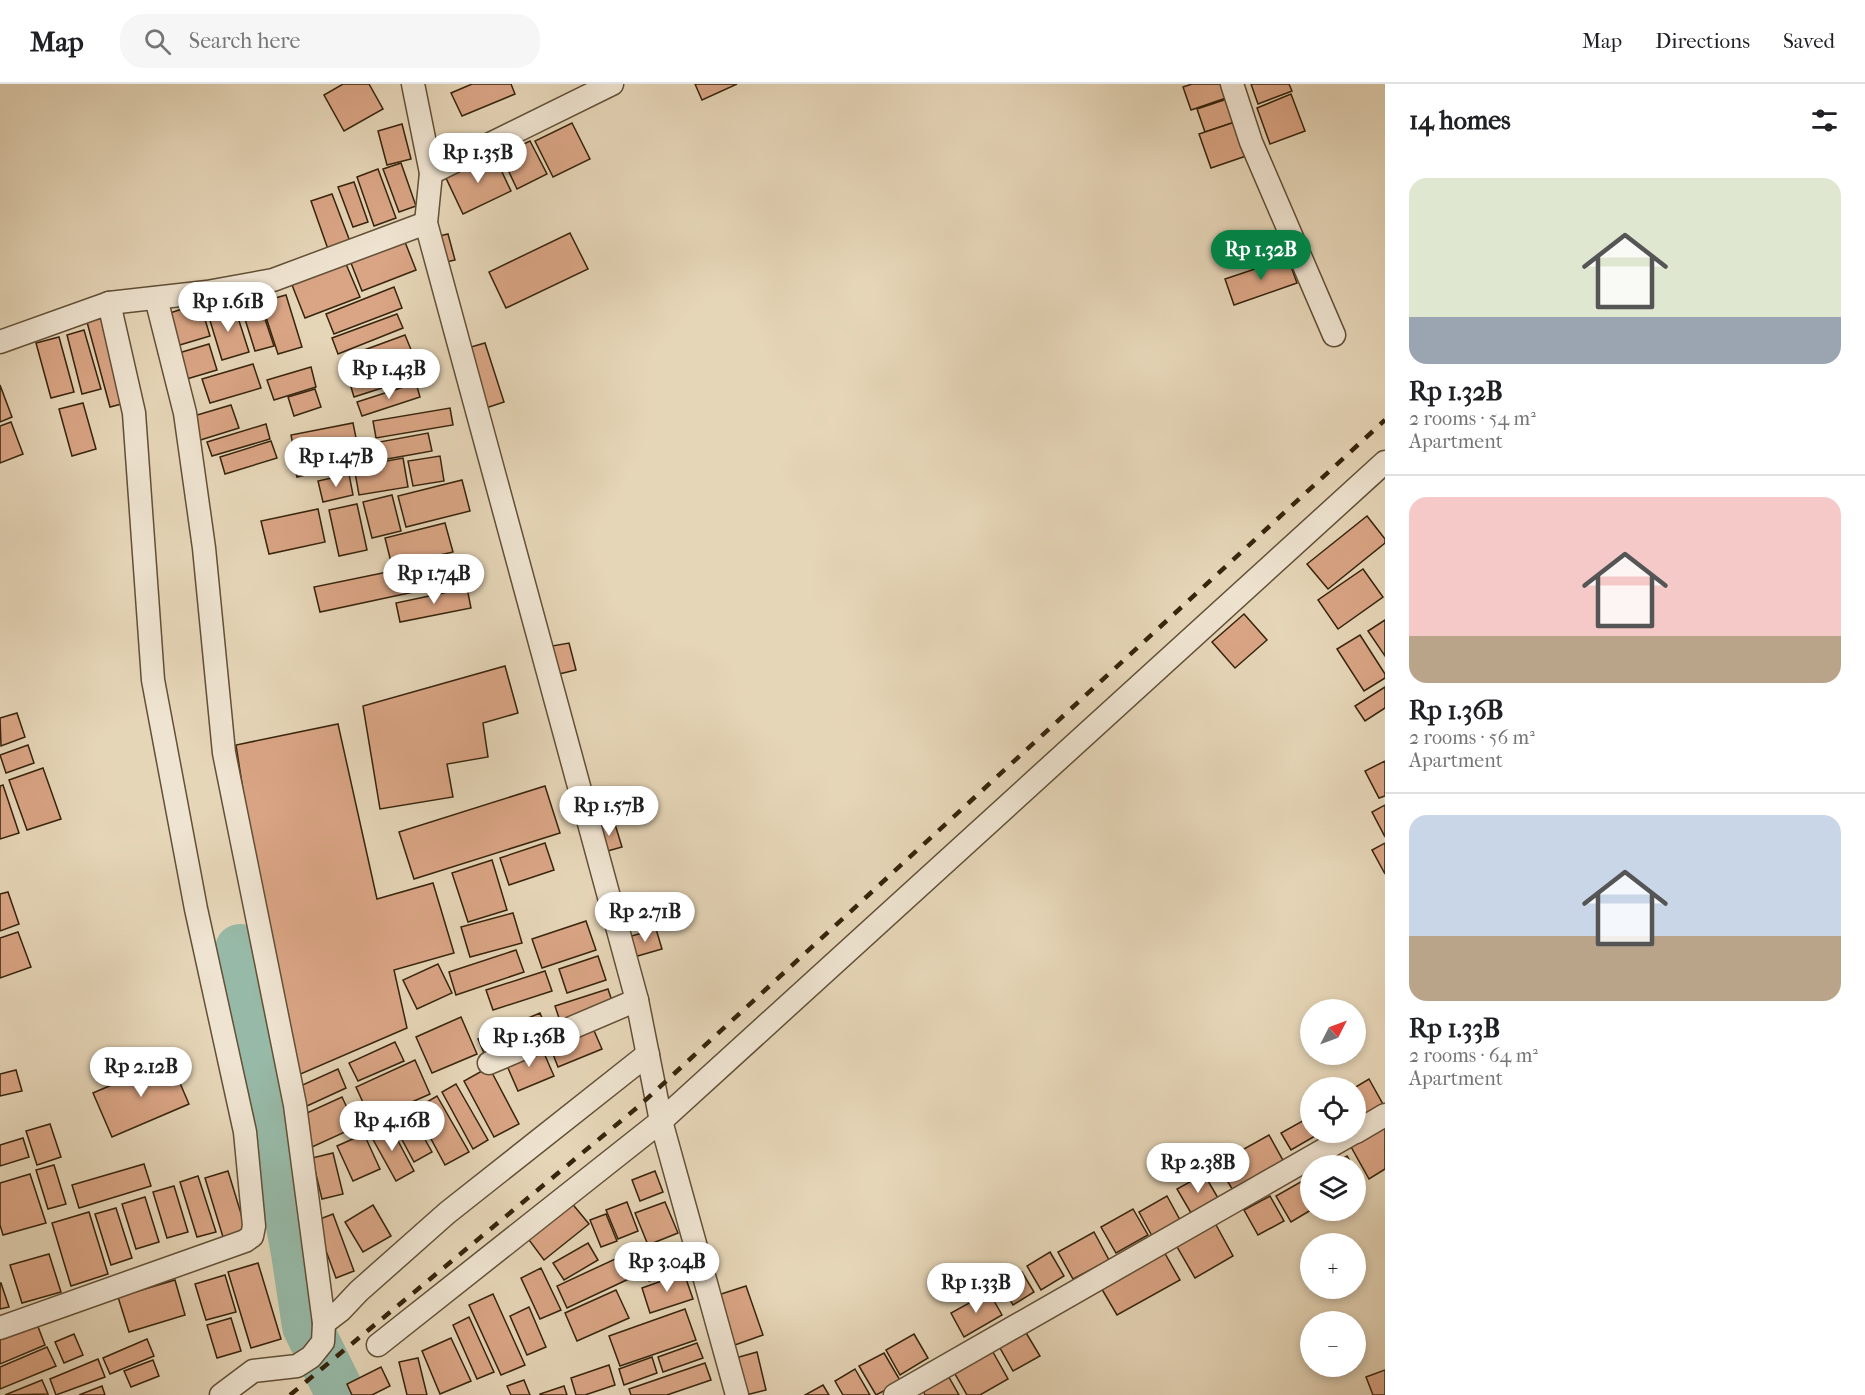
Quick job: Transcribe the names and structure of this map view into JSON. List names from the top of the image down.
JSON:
{
  "north": "top right",
  "page": {
    "header": "Map",
    "search": "Search here",
    "nav": ["Map", "Directions", "Saved"],
    "heading": "14 homes",
    "price": [
      "Rp 1.35B",
      "Rp 1.32B",
      "Rp 1.61B",
      "Rp 1.43B",
      "Rp 1.47B",
      "Rp 1.74B",
      "Rp 1.57B",
      "Rp 2.71B",
      "Rp 1.36B",
      "Rp 2.12B",
      "Rp 4.16B",
      "Rp 2.38B",
      "Rp 3.04B",
      "Rp 1.33B"
    ],
    "list": [
      {
        "name": "Rp 1.32B",
        "note": "2 rooms · 54 m² · Apartment"
      },
      {
        "name": "Rp 1.36B",
        "note": "2 rooms · 56 m² · Apartment"
      },
      {
        "name": "Rp 1.33B",
        "note": "2 rooms · 64 m² · Apartment"
      }
    ],
    "map_buttons": ["+", "−"]
  }
}
